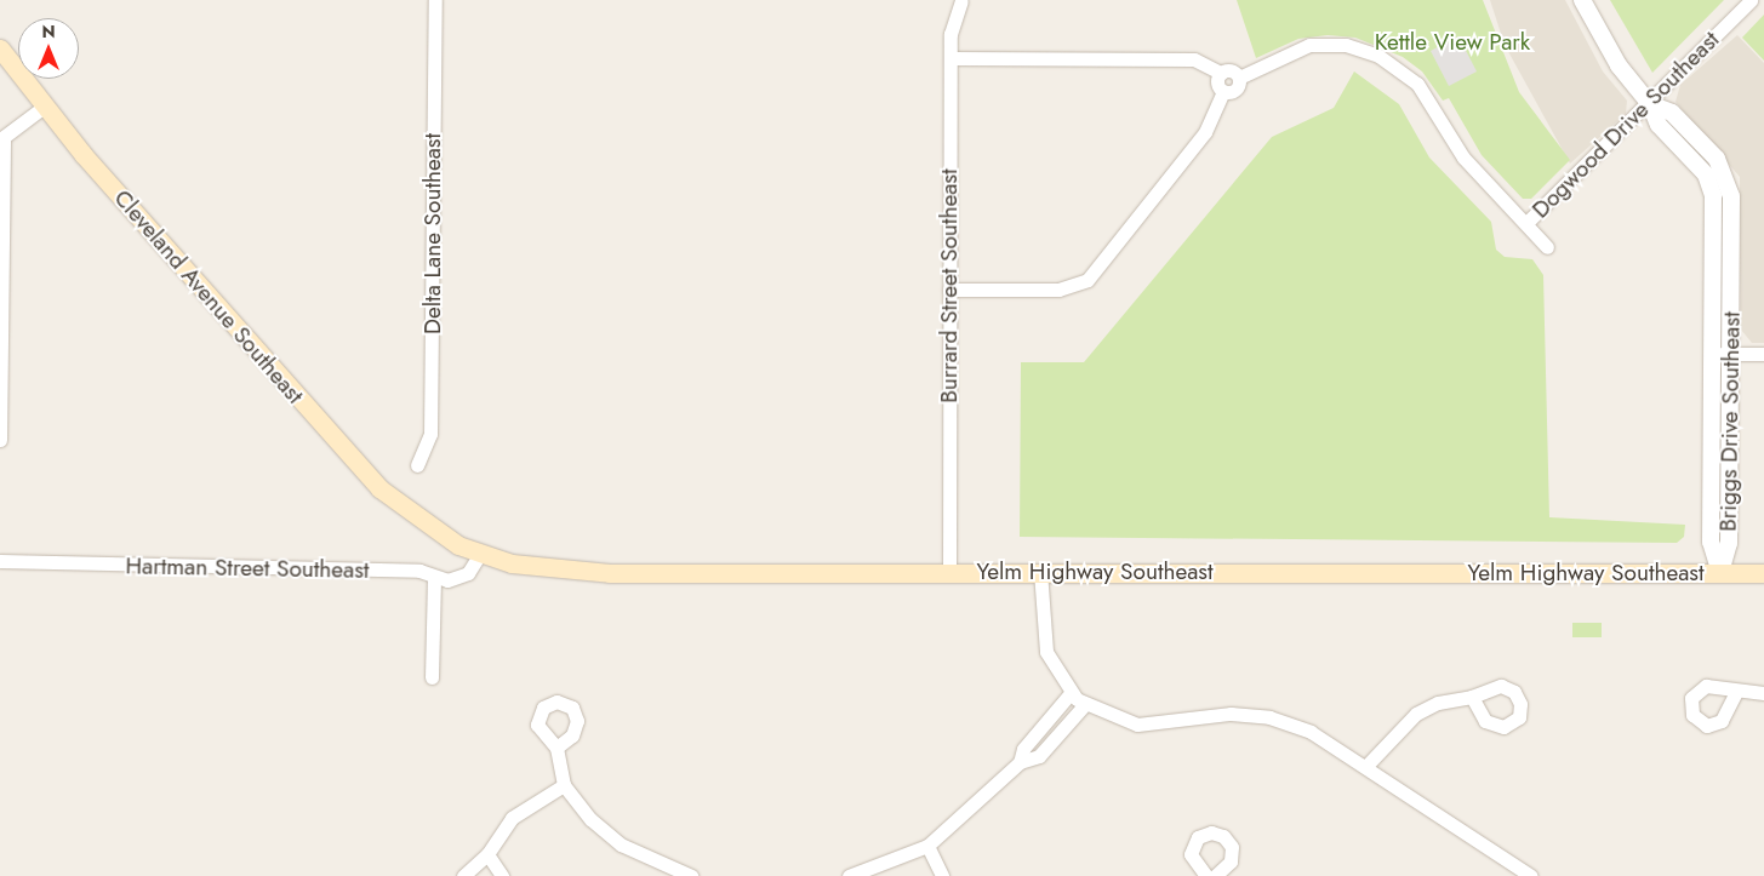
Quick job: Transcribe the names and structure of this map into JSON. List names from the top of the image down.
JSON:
{
  "streets": {
    "main road": ["Cleveland Avenue Southeast", "Yelm Highway Southeast"],
    "street": [
      "Dogwood Drive Southeast",
      "Delta Lane Southeast",
      "Burrard Street Southeast",
      "Briggs Drive Southeast",
      "Hartman Street Southeast"
    ]
  },
  "crossings": [
    ["Dogwood Drive Southeast", "Briggs Drive Southeast"],
    ["Burrard Street Southeast", "Yelm Highway Southeast"],
    ["Cleveland Avenue Southeast", "Yelm Highway Southeast"],
    ["Briggs Drive Southeast", "Yelm Highway Southeast"],
    ["Hartman Street Southeast", "Yelm Highway Southeast"]
  ],
  "parks": ["Kettle View Park"],
  "north": "top"
}
